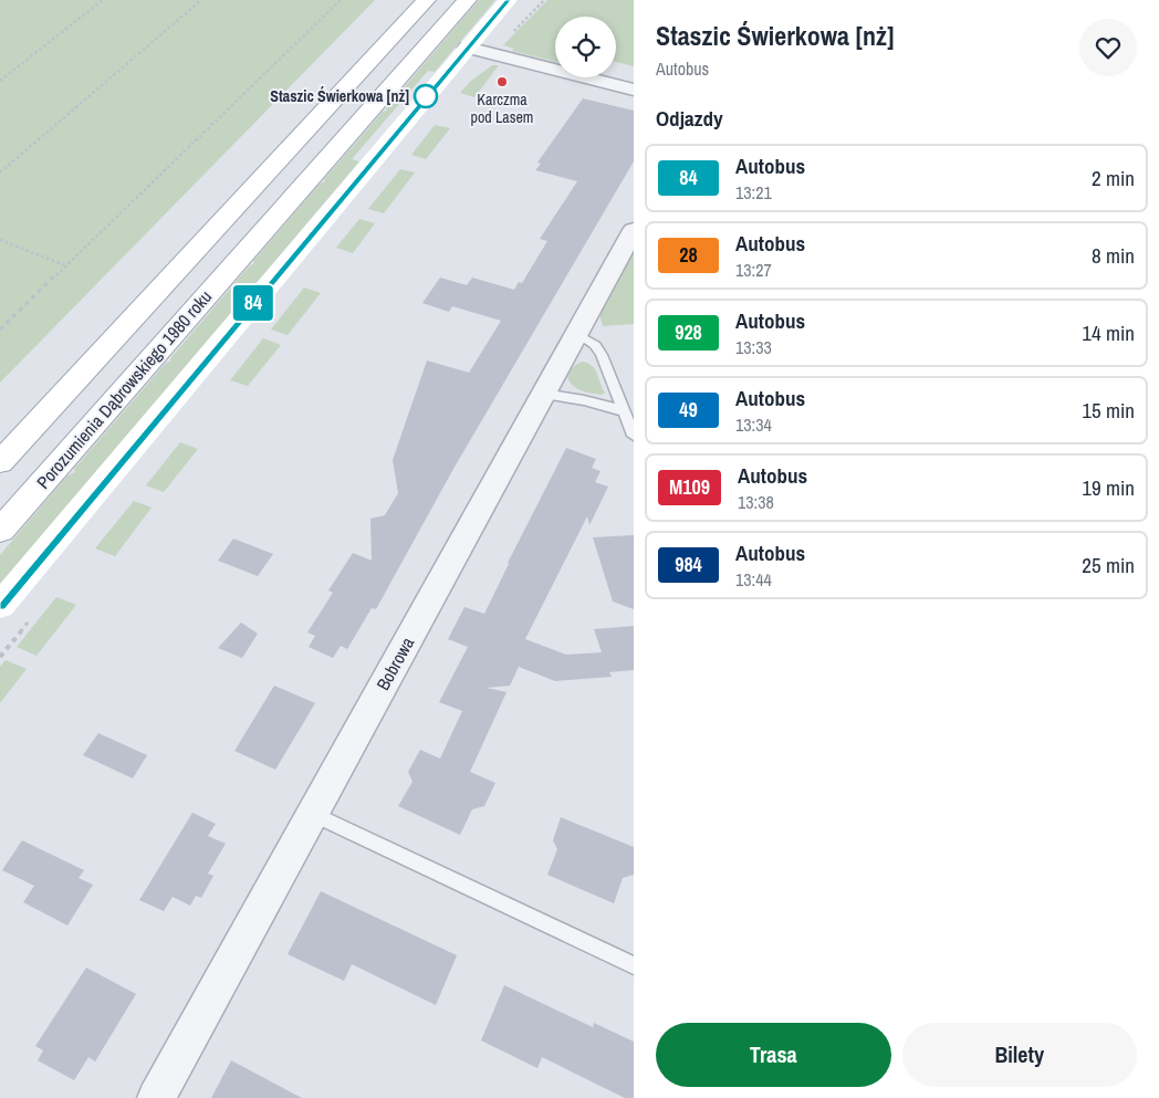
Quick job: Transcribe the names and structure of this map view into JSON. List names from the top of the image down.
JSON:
{
  "streets": {
    "main road": ["Porozumienia Dąbrowskiego 1980 roku"],
    "street": ["Bobrowa"]
  },
  "places": ["Karczma pod Lasem", "Staszic Świerkowa [nż]"],
  "lines": ["bus line 84"],
  "page": {
    "on_map": "84",
    "heading": [
      ["Staszic Świerkowa [nż]", "Autobus"],
      "Odjazdy"
    ],
    "list": [
      {
        "mark": "84",
        "name": "Autobus",
        "note": "13:21",
        "value": "2 min"
      },
      {
        "mark": "28",
        "name": "Autobus",
        "note": "13:27",
        "value": "8 min"
      },
      {
        "mark": "928",
        "name": "Autobus",
        "note": "13:33",
        "value": "14 min"
      },
      {
        "mark": "49",
        "name": "Autobus",
        "note": "13:34",
        "value": "15 min"
      },
      {
        "mark": "M109",
        "name": "Autobus",
        "note": "13:38",
        "value": "19 min"
      },
      {
        "mark": "984",
        "name": "Autobus",
        "note": "13:44",
        "value": "25 min"
      }
    ],
    "buttons": ["Trasa", "Bilety"]
  }
}
